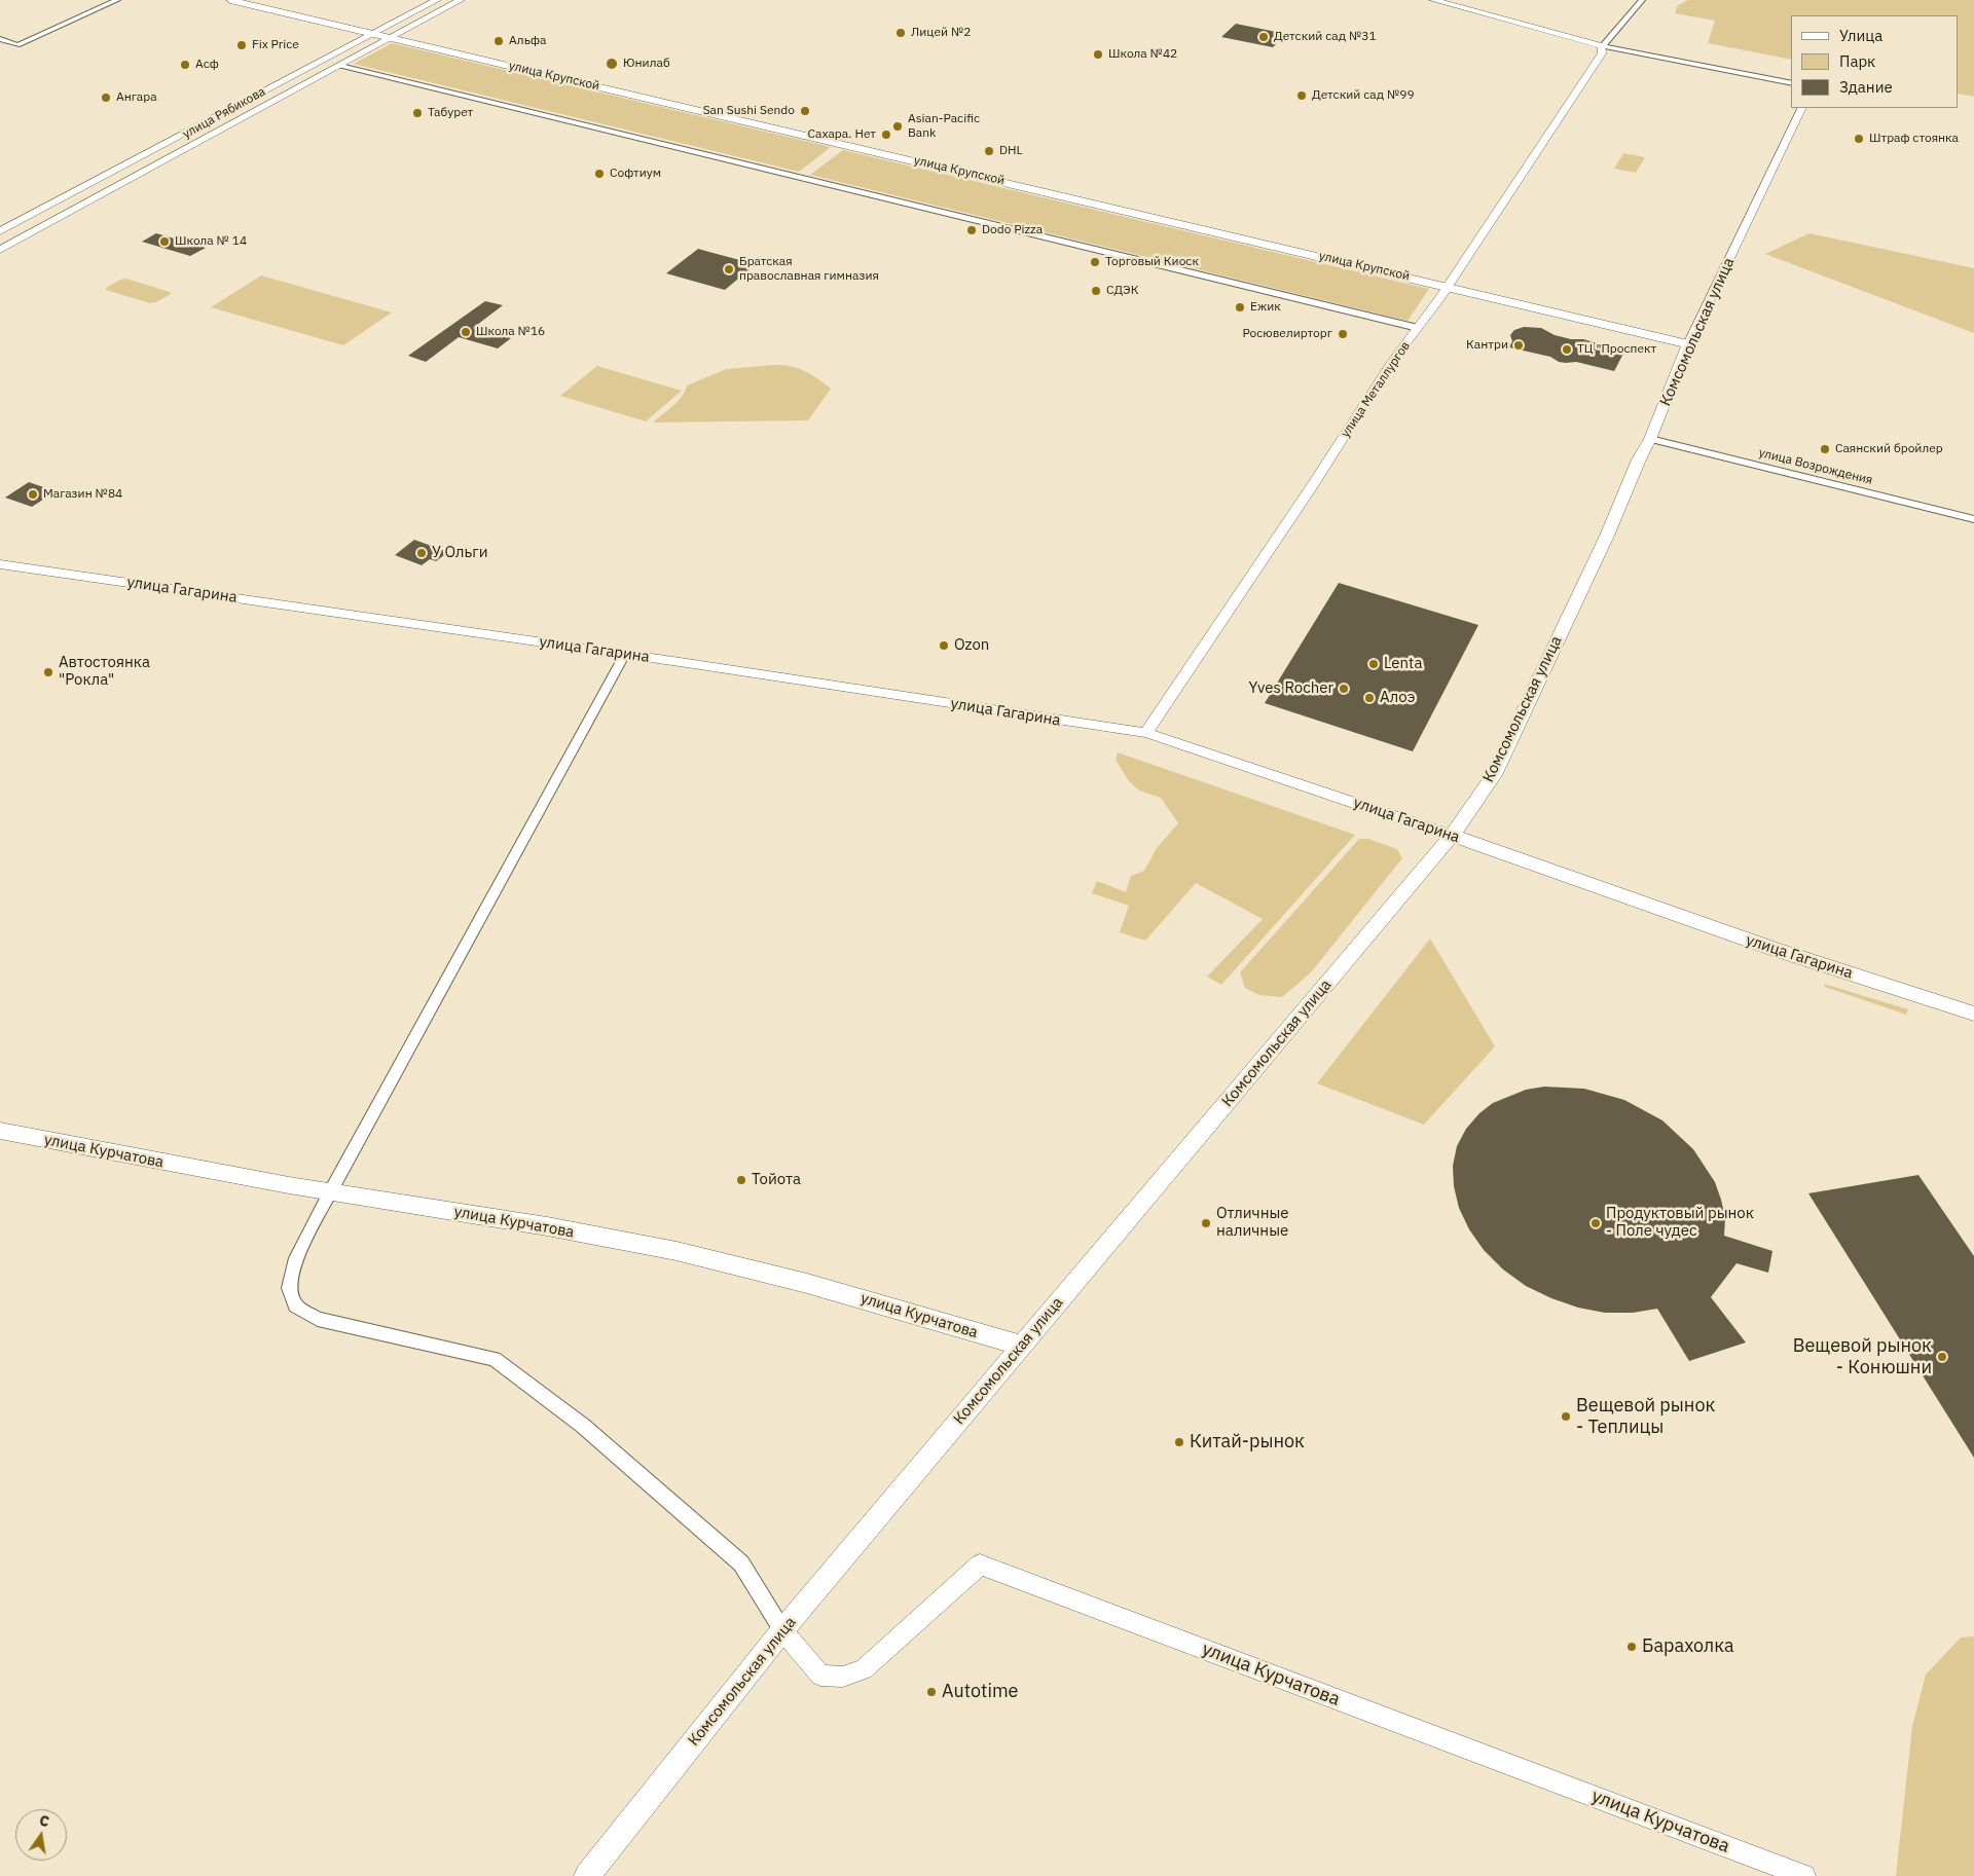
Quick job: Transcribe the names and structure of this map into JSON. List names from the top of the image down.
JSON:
{
  "streets": {
    "main road": [
      "улица Крупской",
      "Комсомольская улица",
      "улица Гагарина",
      "улица Курчатова"
    ],
    "street": ["улица Рябикова", "улица Металлургов", "улица Возрождения"]
  },
  "crossings": [
    ["улица Крупской", "улица Рябикова"],
    ["улица Крупской", "Комсомольская улица"],
    ["улица Крупской", "улица Металлургов"],
    ["Комсомольская улица", "улица Возрождения"],
    ["Комсомольская улица", "улица Гагарина"],
    ["Комсомольская улица", "улица Курчатова"],
    ["улица Металлургов", "улица Гагарина"]
  ],
  "places": [
    "Лицей №2",
    "Детский сад №31",
    "Альфа",
    "Fix Price",
    "Школа №42",
    "Юнилаб",
    "Асф",
    "Детский сад №99",
    "Ангара",
    "San Sushi Sendo",
    "Табурет",
    "Asian-Pacific Bank",
    "Сахара. Нет",
    "Штраф стоянка",
    "DHL",
    "Софтиум",
    "Dodo Pizza",
    "Школа № 14",
    "Торговый Киоск",
    "Братская православная гимназия",
    "СДЭК",
    "Ежик",
    "Школа №16",
    "Росювелирторг",
    "Кантри",
    "ТЦ \"Проспект",
    "Саянский бройлер",
    "Магазин №84",
    "У Ольги",
    "Ozon",
    "Lenta",
    "Автостоянка \"Рокла\"",
    "Yves Rocher",
    "Алоэ",
    "Тойота",
    "Отличные наличные",
    "Продуктовый рынок - Поле чудес",
    "Вещевой рынок - Конюшни",
    "Вещевой рынок - Теплицы",
    "Китай-рынок",
    "Барахолка",
    "Autotime"
  ],
  "legend": ["Улица", "Парк", "Здание"],
  "north": "top"
}
